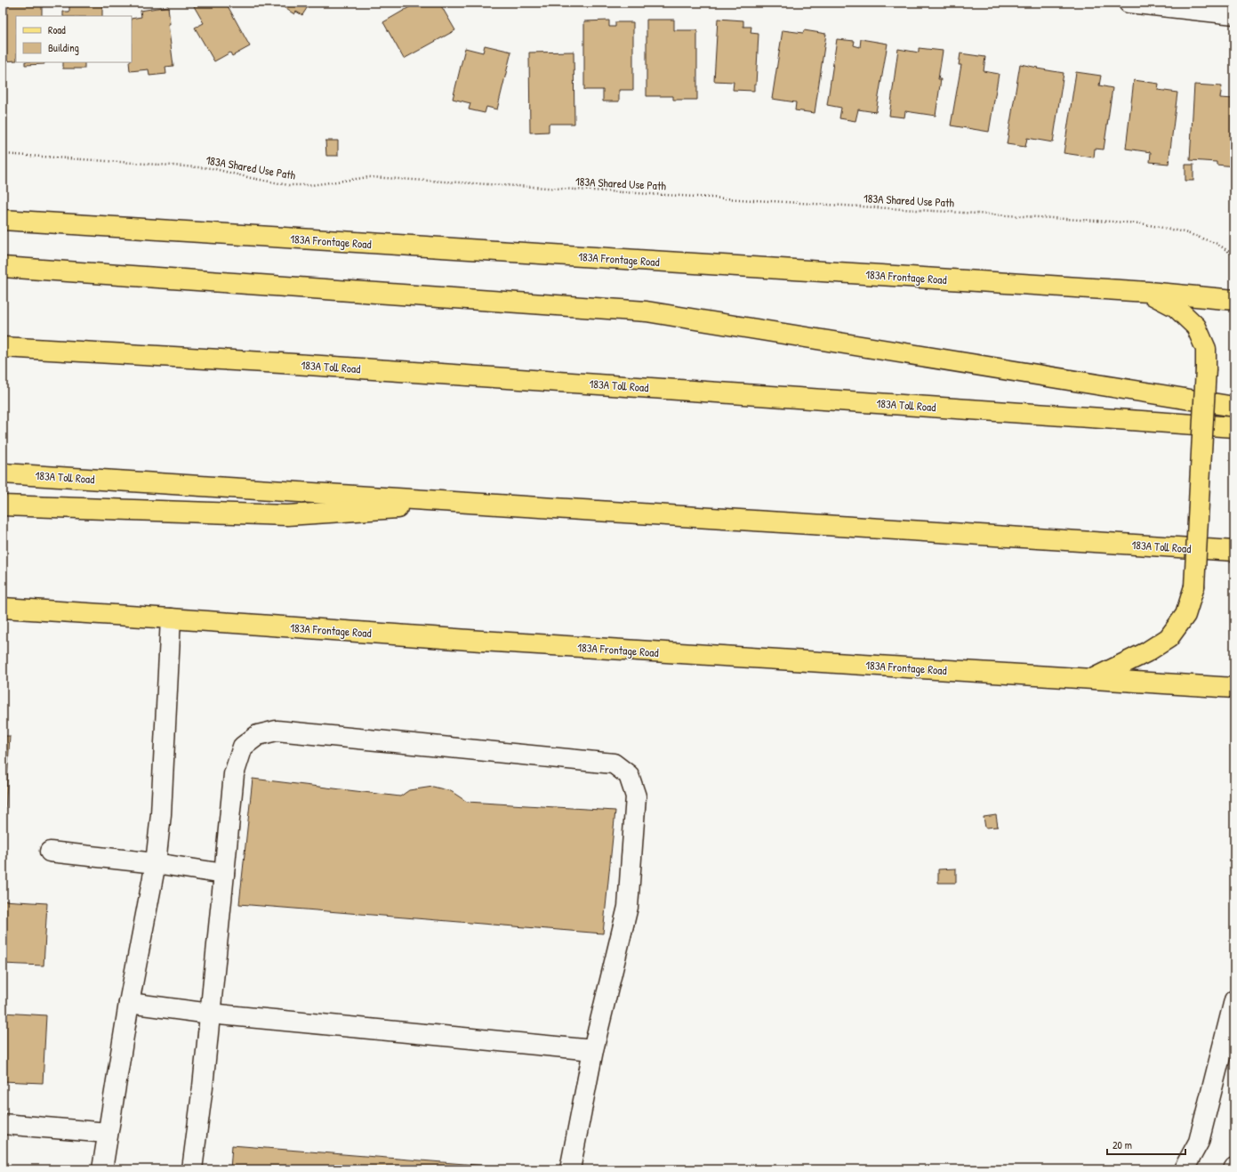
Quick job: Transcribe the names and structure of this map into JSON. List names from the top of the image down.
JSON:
{
  "streets": {
    "main road": ["183A Frontage Road", "183A Toll Road"],
    "path": ["183A Shared Use Path"]
  },
  "legend": ["Road", "Building"],
  "scale_bar": "20 m"
}
